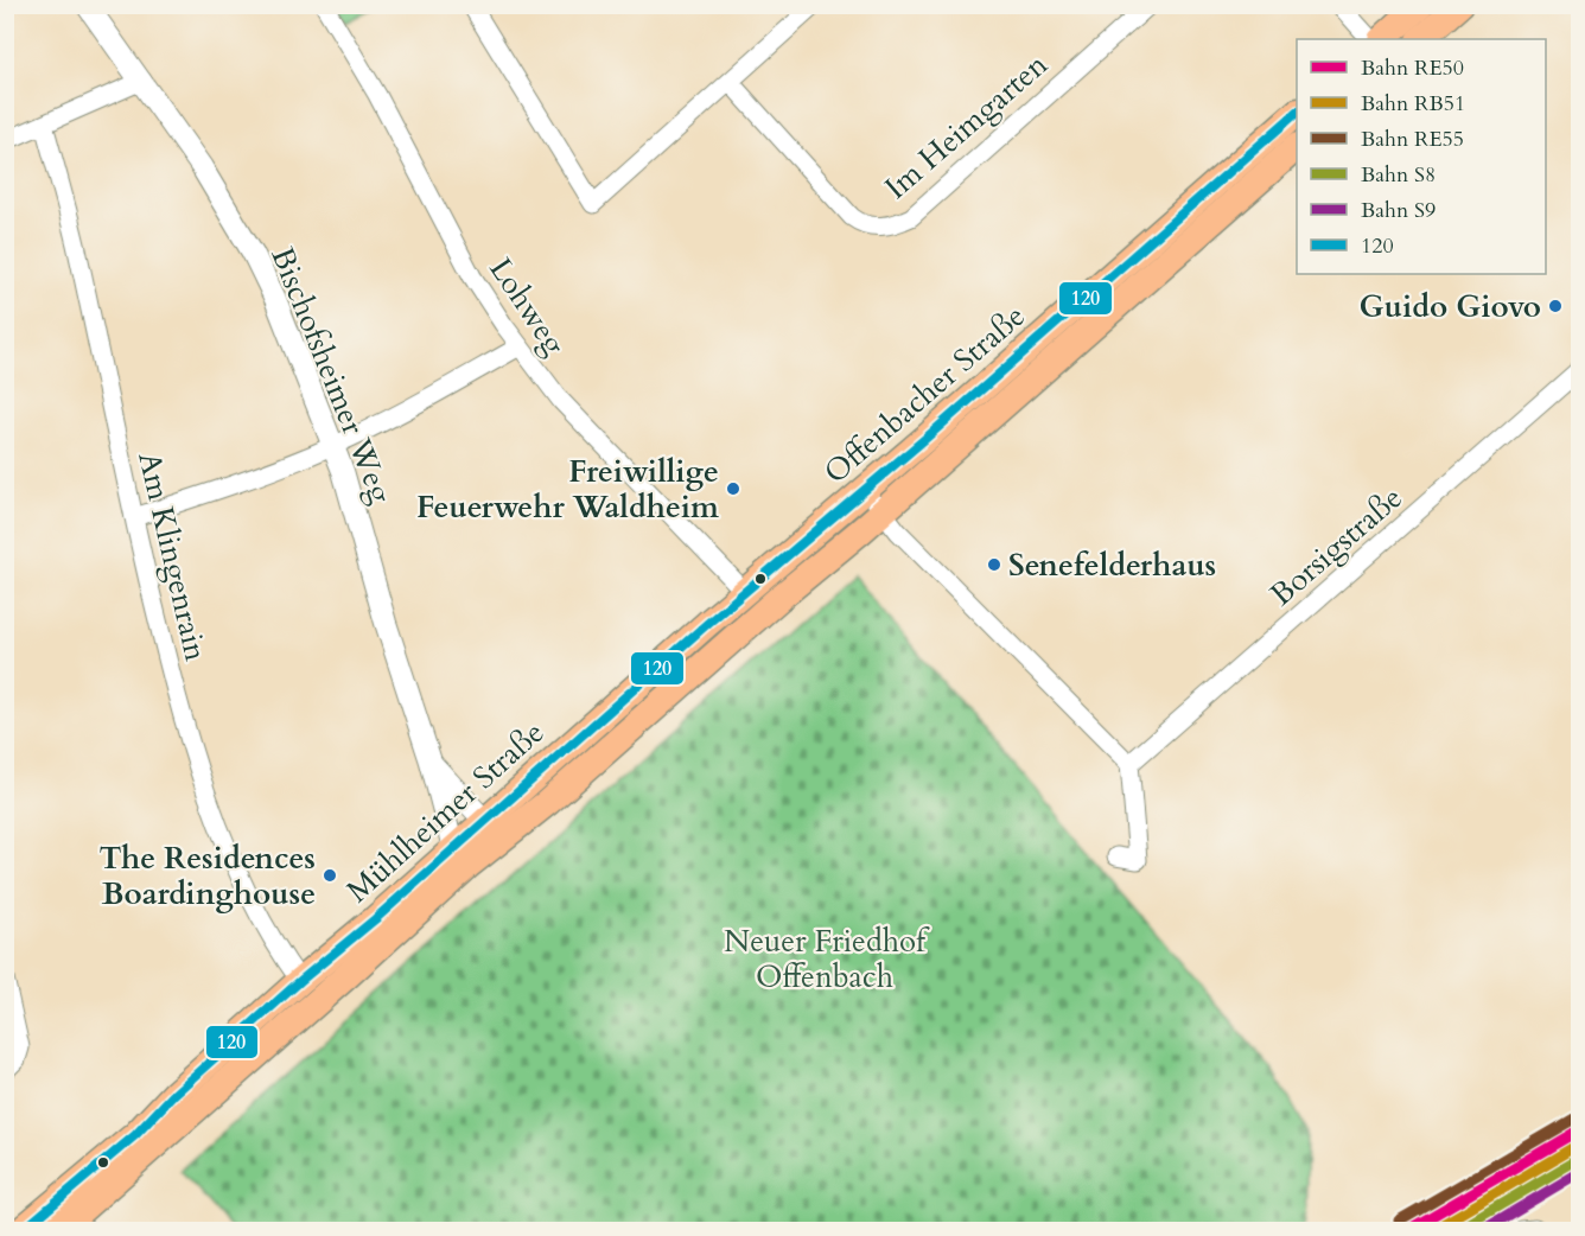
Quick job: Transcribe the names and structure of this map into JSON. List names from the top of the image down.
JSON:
{
  "streets": {
    "main road": ["Offenbacher Straße", "Mühlheimer Straße"],
    "street": [
      "Im Heimgarten",
      "Lohweg",
      "Bischofsheimer Weg",
      "Borsigstraße",
      "Am Klingenrain"
    ]
  },
  "crossings": [
    ["Lohweg", "Mühlheimer Straße"],
    ["Bischofsheimer Weg", "Mühlheimer Straße"],
    ["Offenbacher Straße", "Mühlheimer Straße"],
    ["Am Klingenrain", "Mühlheimer Straße"]
  ],
  "parks": ["Neuer Friedhof Offenbach"],
  "places": [
    "Guido Giovo",
    "Freiwillige Feuerwehr Waldheim",
    "Senefelderhaus",
    "The Residences Boardinghouse"
  ],
  "lines": [
    "transit line 120",
    "rail line RE55",
    "rail line RE50",
    "rail line RB51",
    "rail line S8",
    "rail line S9"
  ],
  "legend": [
    "Bahn RE50",
    "Bahn RB51",
    "Bahn RE55",
    "Bahn S8",
    "Bahn S9",
    "120"
  ]
}
